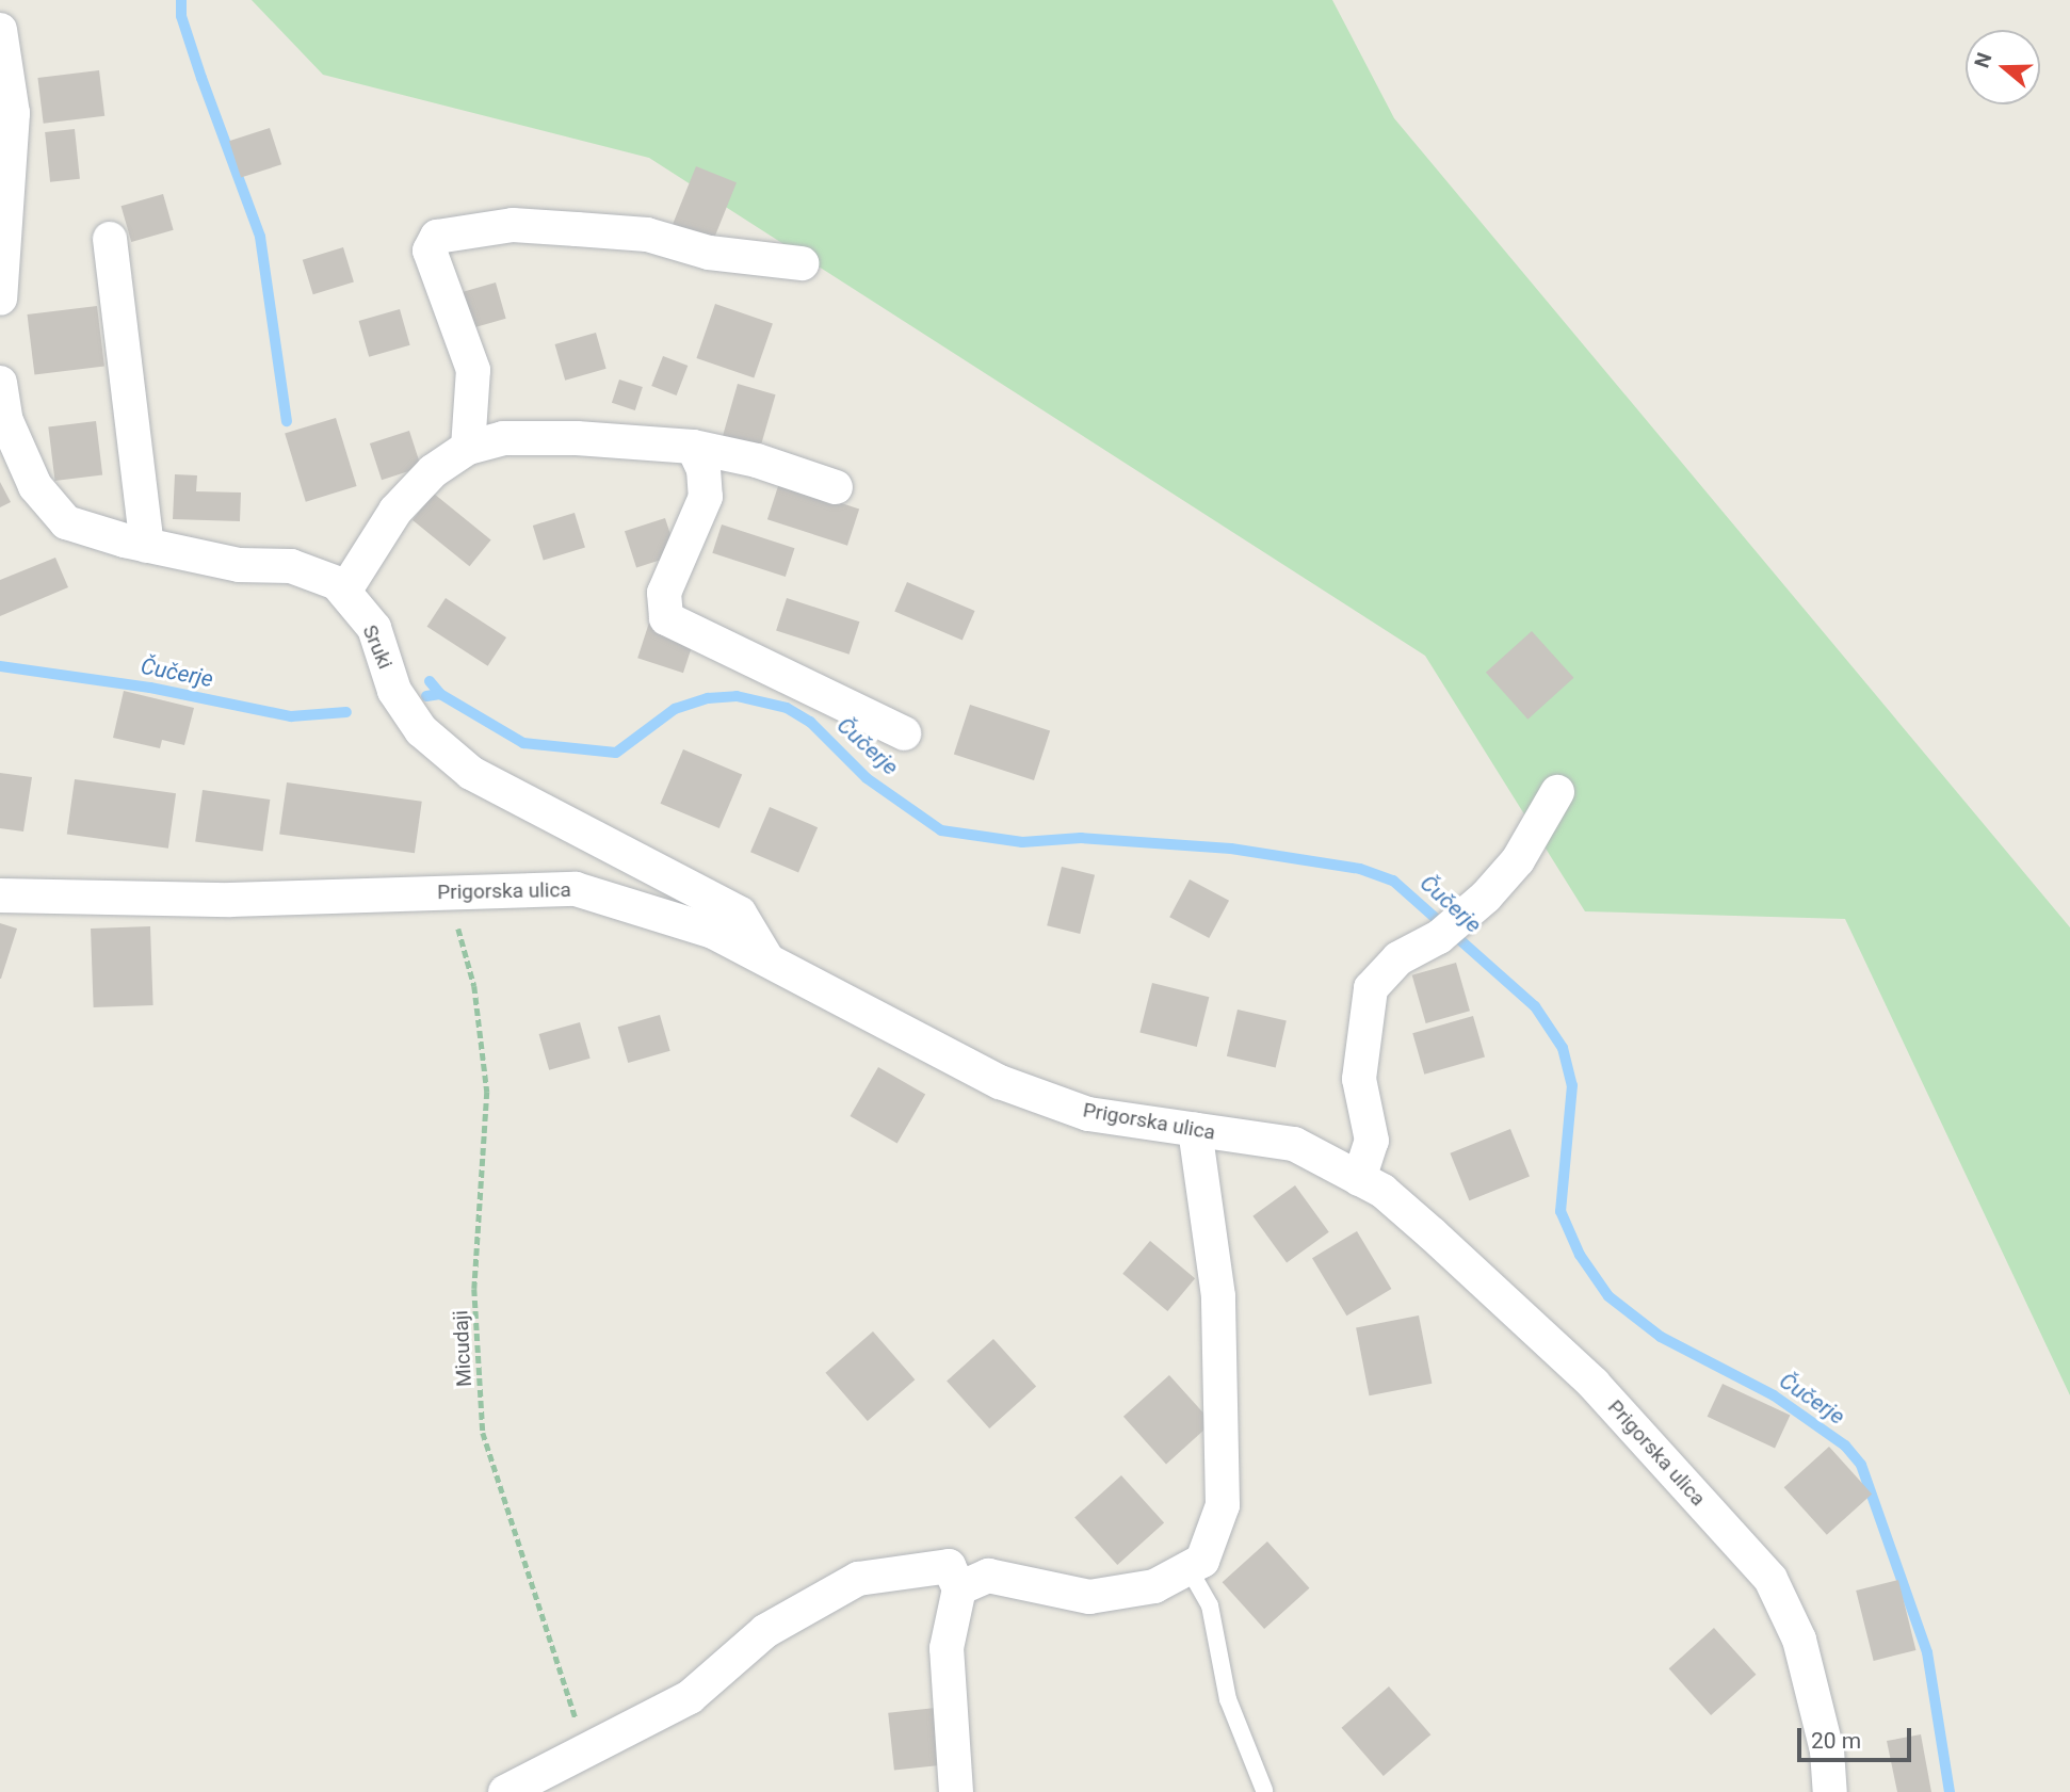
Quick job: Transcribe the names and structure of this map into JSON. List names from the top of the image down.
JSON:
{
  "streets": {
    "street": ["Sruki", "Prigorska ulica"],
    "path": ["Micudaji"]
  },
  "crossings": [
    ["Sruki", "Prigorska ulica"],
    ["Prigorska ulica", "Micudaji"]
  ],
  "water": ["Čučerje"],
  "scale_bar": "20 m",
  "north": "left"
}
